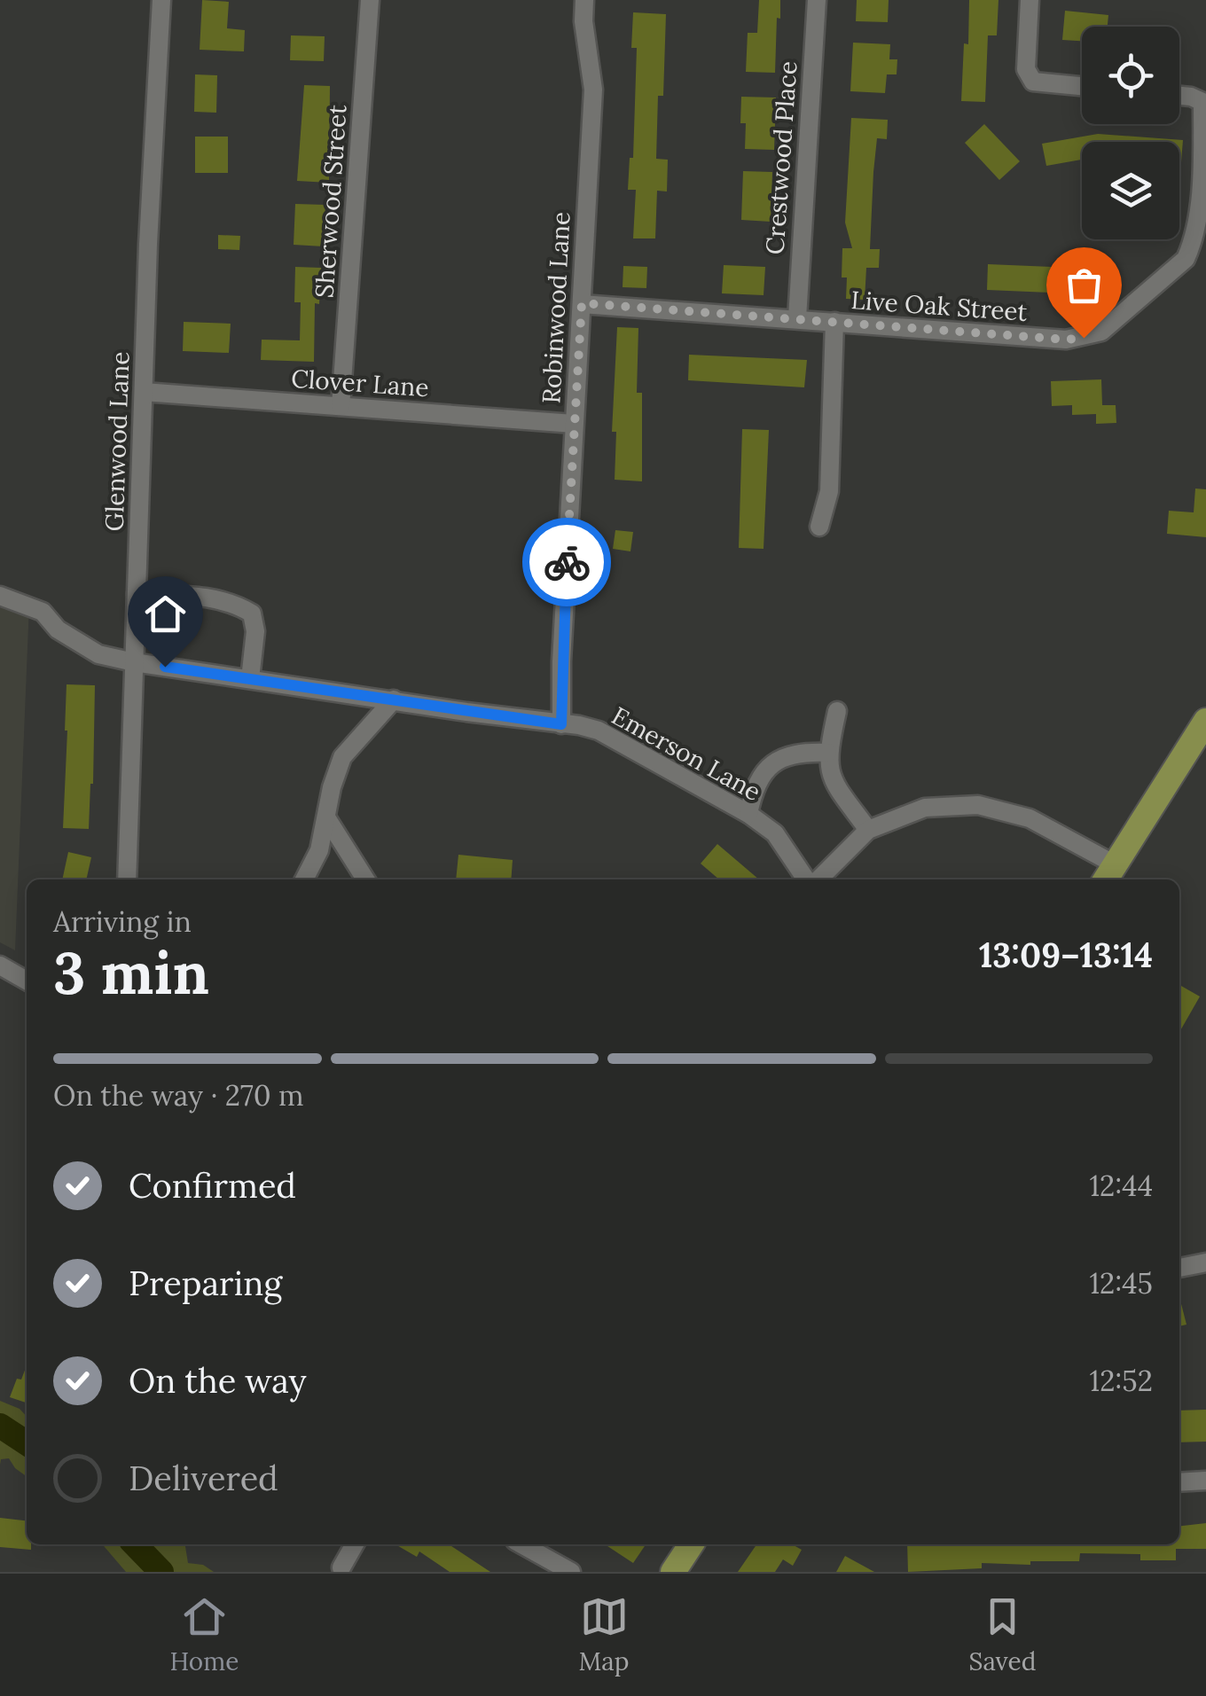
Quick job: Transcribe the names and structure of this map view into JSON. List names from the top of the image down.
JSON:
{
  "streets": {
    "street": [
      "Crestwood Place",
      "Sherwood Street",
      "Live Oak Street",
      "Robinwood Lane",
      "Clover Lane",
      "Glenwood Lane",
      "Emerson Lane"
    ]
  },
  "crossings": [
    ["Crestwood Place", "Live Oak Street"],
    ["Sherwood Street", "Clover Lane"],
    ["Live Oak Street", "Robinwood Lane"],
    ["Robinwood Lane", "Clover Lane"],
    ["Robinwood Lane", "Emerson Lane"],
    ["Clover Lane", "Glenwood Lane"],
    ["Glenwood Lane", "Emerson Lane"]
  ],
  "page": {
    "heading": ["3 min", "Arriving in", "13:09–13:14"],
    "bar": "On the way · 270 m",
    "list": [
      ["Confirmed", "12:44"],
      ["Preparing", "12:45"],
      ["On the way", "12:52"],
      "Delivered"
    ],
    "tabs": ["Home", "Map", "Saved"]
  }
}
